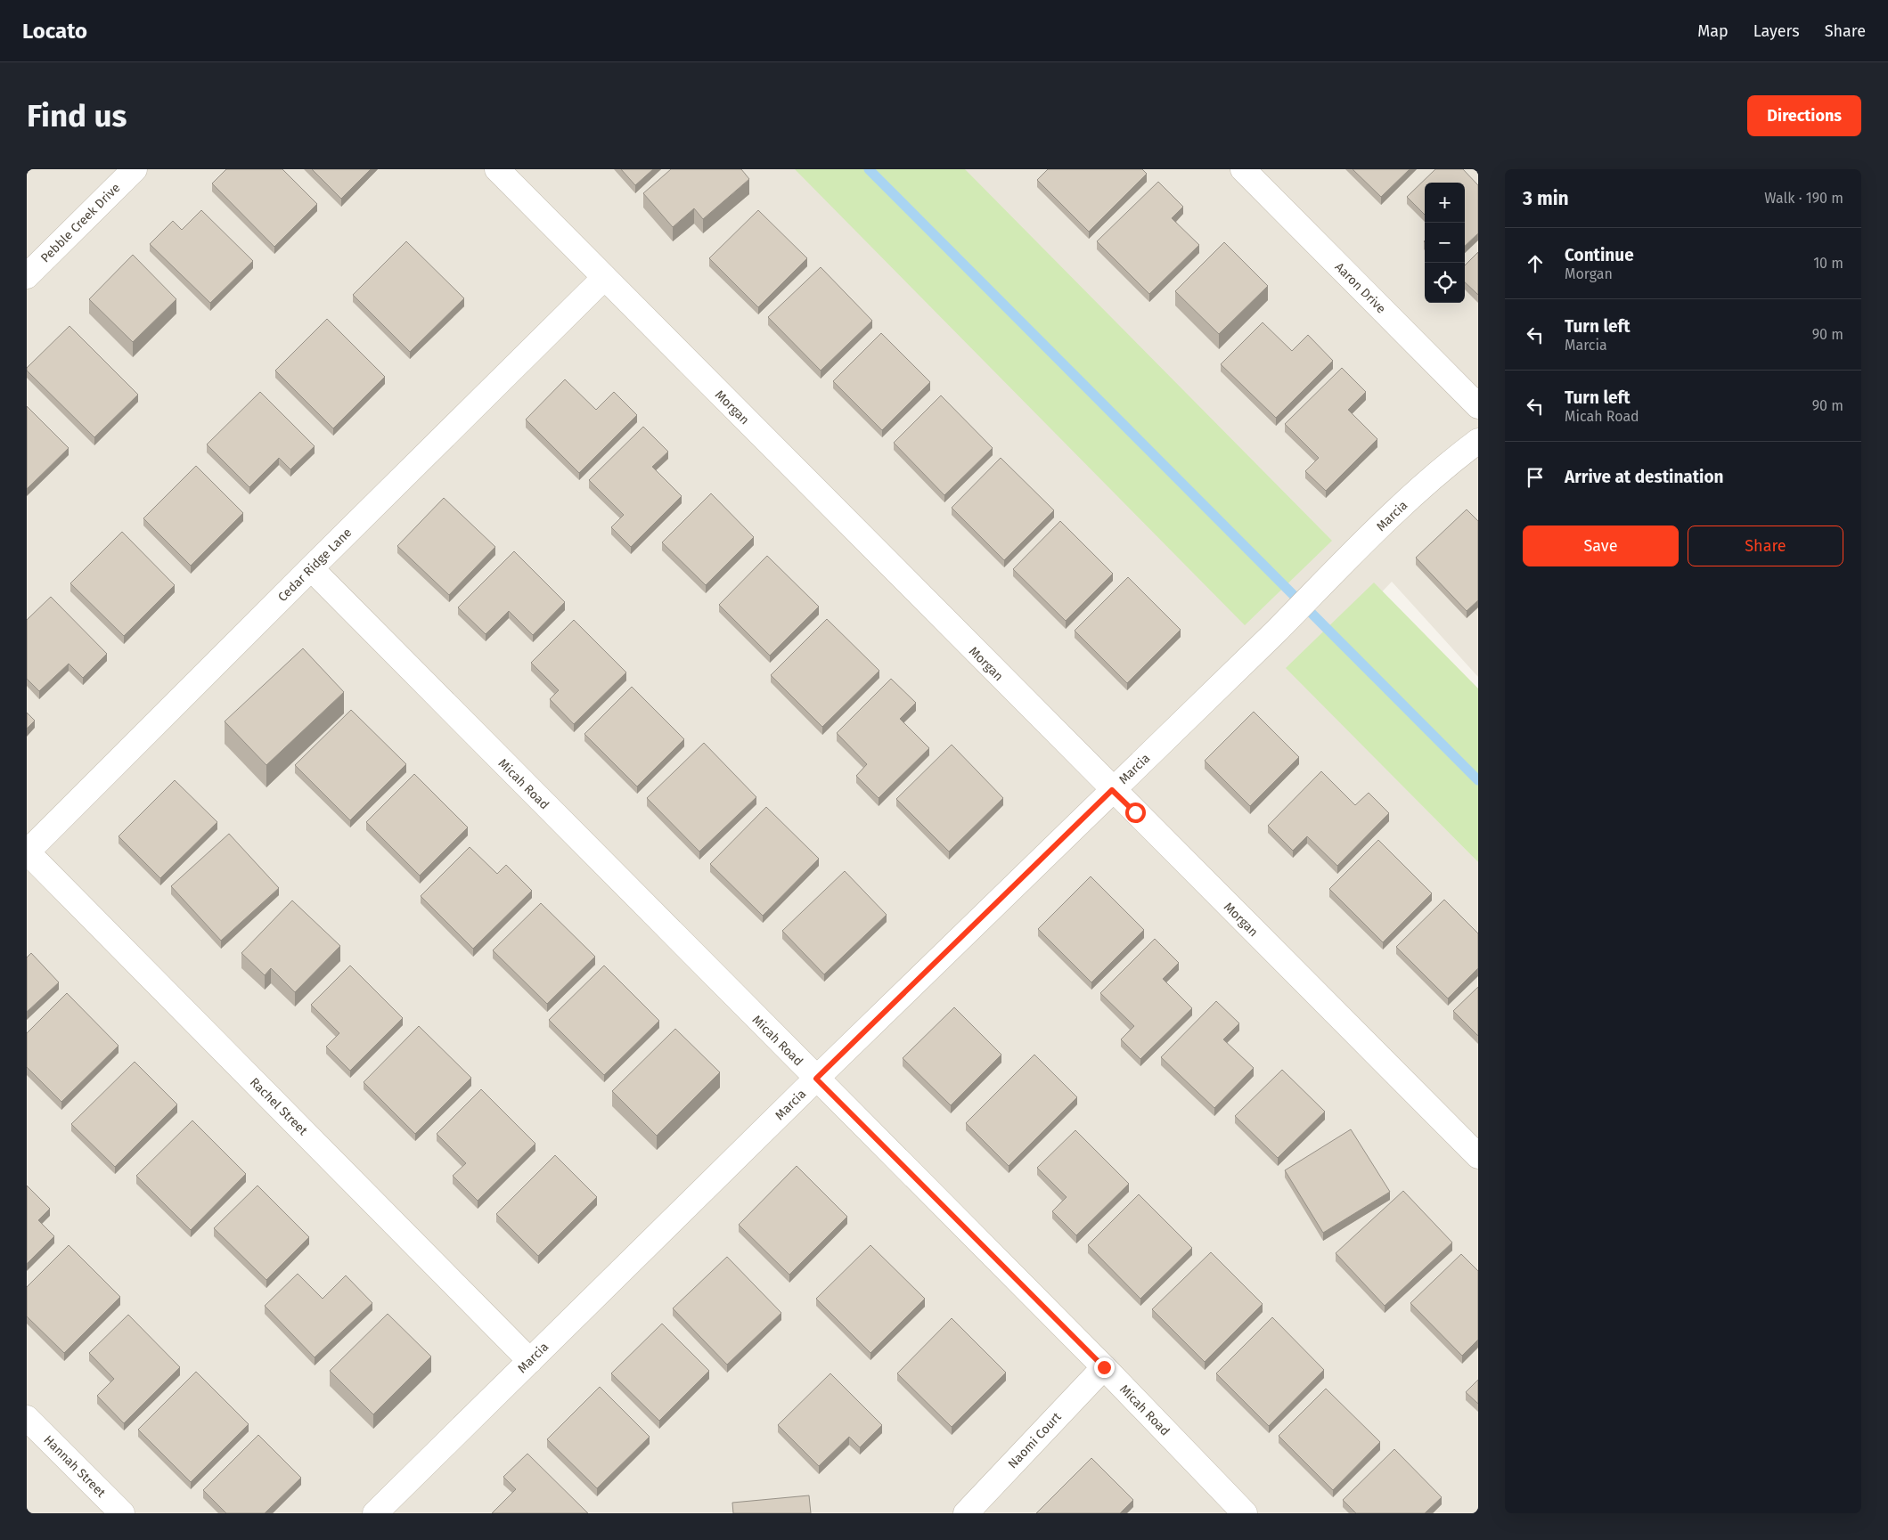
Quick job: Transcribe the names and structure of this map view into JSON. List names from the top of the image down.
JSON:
{
  "streets": {
    "street": [
      "Pebble Creek Drive",
      "Aaron Drive",
      "Morgan",
      "Marcia",
      "Cedar Ridge Lane",
      "Micah Road",
      "Rachel Street",
      "Naomi Court",
      "Hannah Street"
    ]
  },
  "crossings": [
    ["Morgan", "Marcia"],
    ["Morgan", "Cedar Ridge Lane"],
    ["Marcia", "Micah Road"],
    ["Marcia", "Rachel Street"],
    ["Cedar Ridge Lane", "Micah Road"],
    ["Cedar Ridge Lane", "Rachel Street"],
    ["Micah Road", "Naomi Court"]
  ],
  "page": {
    "header": "Locato",
    "nav": ["Map", "Layers", "Share"],
    "buttons": [
      "Directions",
      ["Save", "Share"]
    ],
    "title": "Find us",
    "heading": ["3 min", "Walk · 190 m"],
    "map_buttons": ["+", "−"],
    "list": [
      ["Continue", "Morgan", "10 m"],
      ["Turn left", "Marcia", "90 m"],
      ["Turn left", "Micah Road", "90 m"],
      "Arrive at destination"
    ]
  }
}
